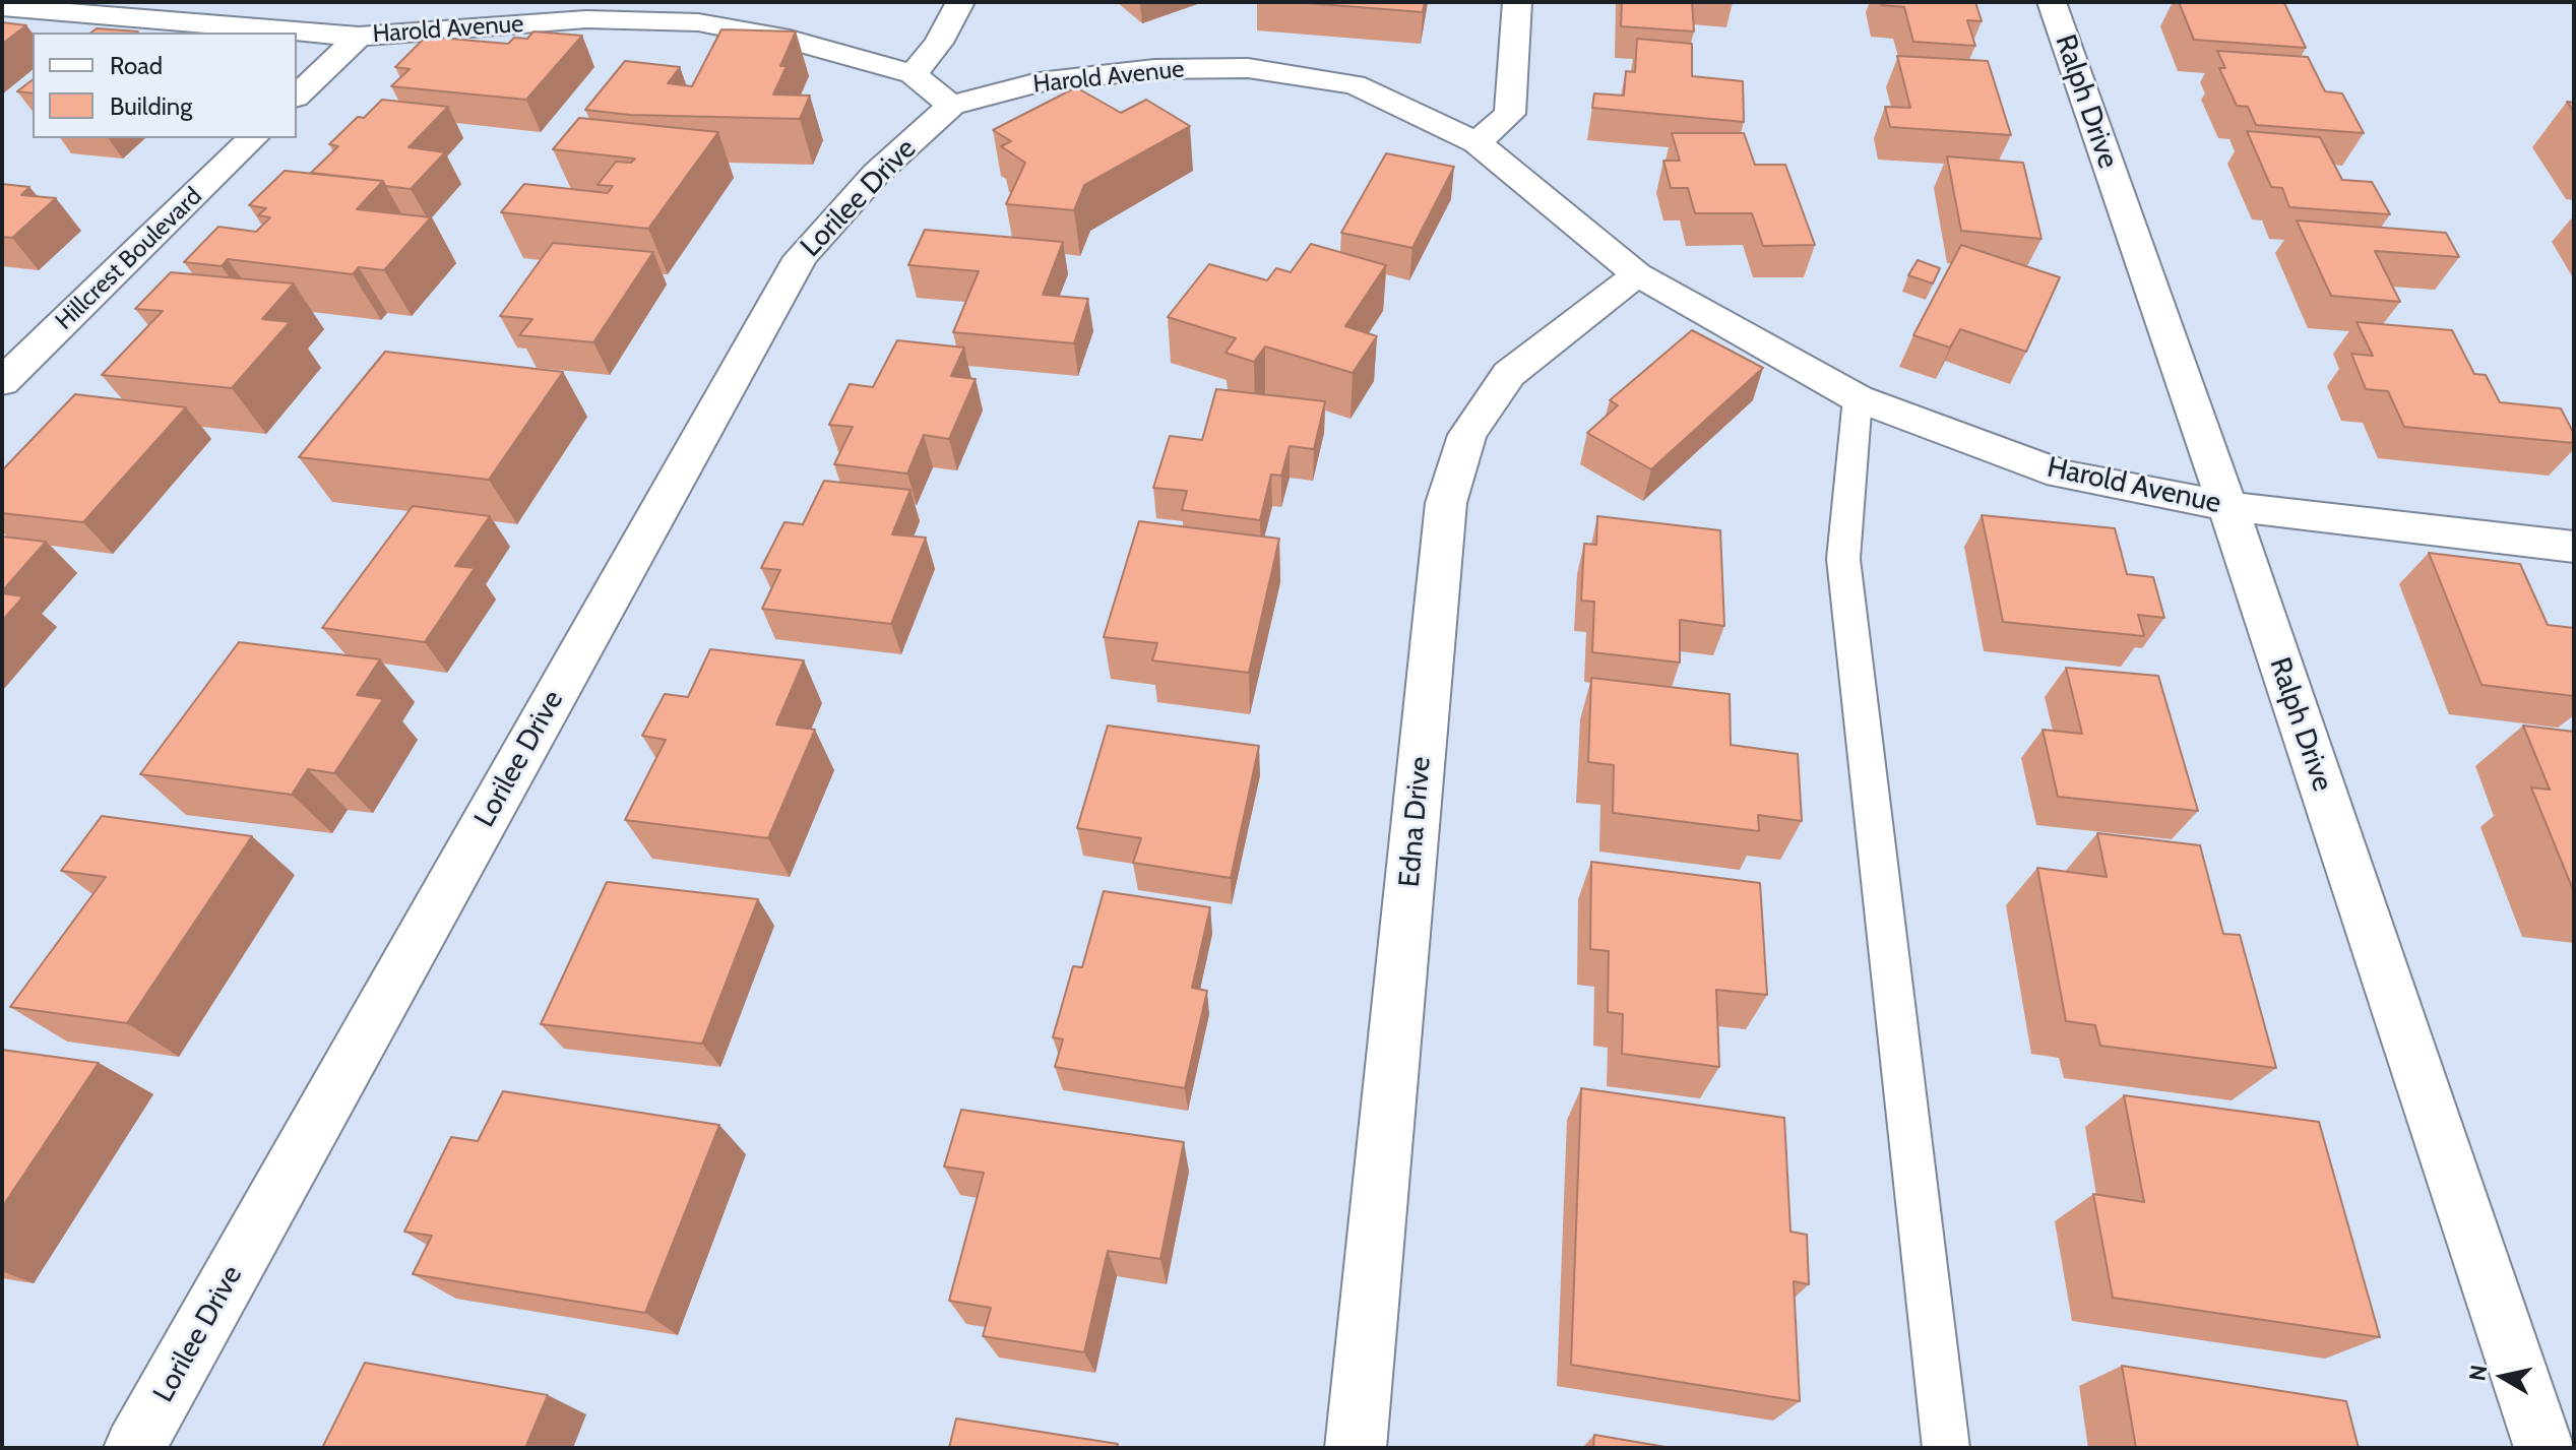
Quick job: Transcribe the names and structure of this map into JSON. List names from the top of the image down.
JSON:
{
  "streets": {
    "street": [
      "Harold Avenue",
      "Ralph Drive",
      "Lorilee Drive",
      "Hillcrest Boulevard",
      "Edna Drive"
    ]
  },
  "crossings": [
    ["Harold Avenue", "Ralph Drive"],
    ["Harold Avenue", "Lorilee Drive"],
    ["Harold Avenue", "Edna Drive"]
  ],
  "legend": ["Road", "Building"],
  "north": "left"
}
